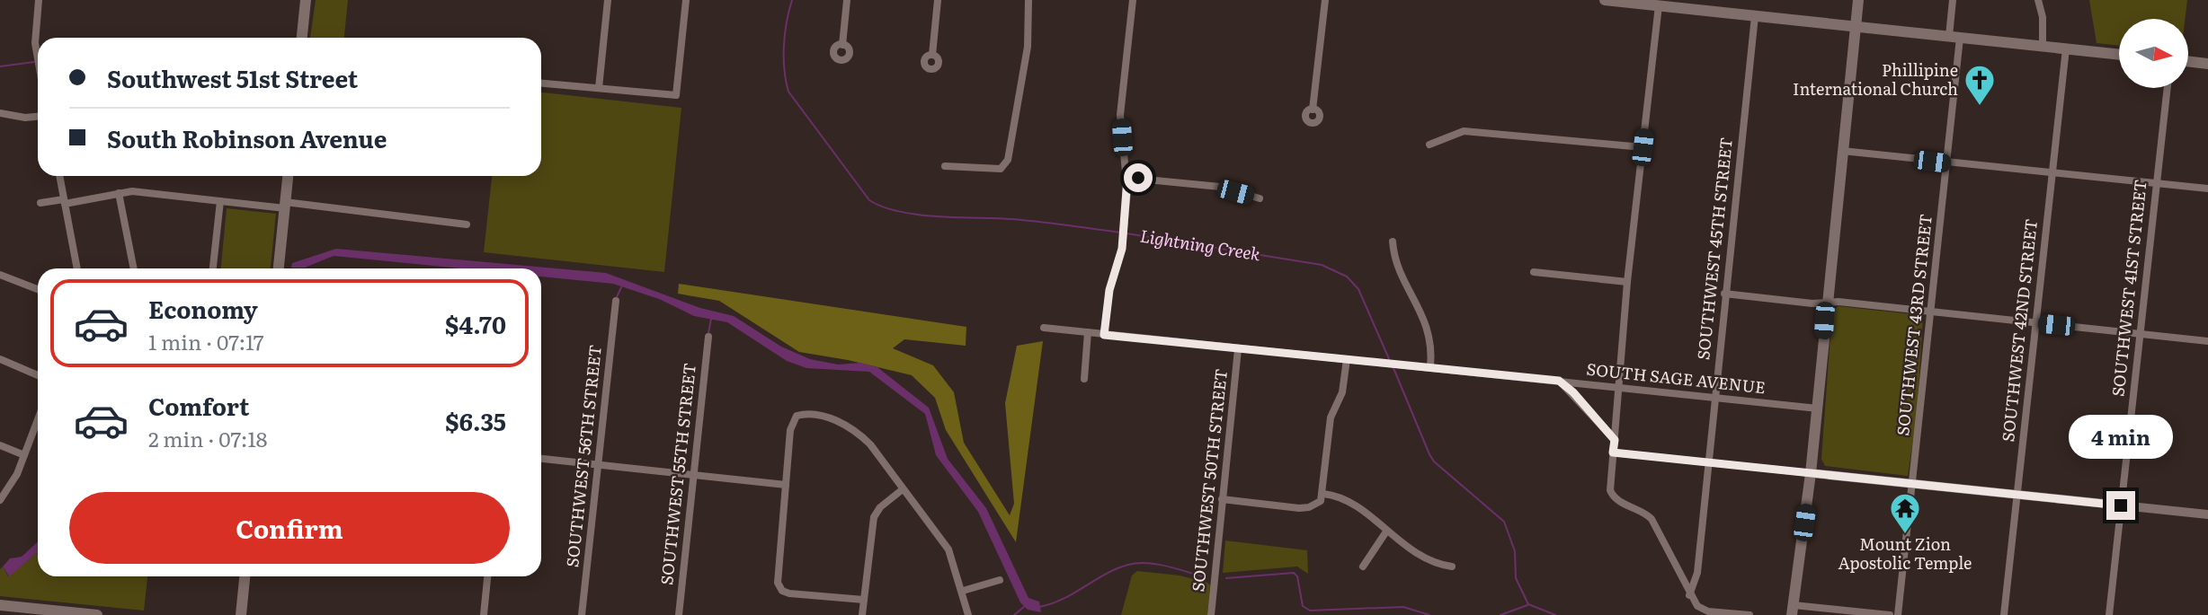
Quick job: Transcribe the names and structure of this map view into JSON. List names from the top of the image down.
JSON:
{
  "streets": {
    "street": [
      "SOUTHWEST 45TH STREET",
      "SOUTHWEST 41ST STREET",
      "SOUTHWEST 43RD STREET",
      "SOUTHWEST 42ND STREET",
      "SOUTH SAGE AVENUE",
      "SOUTHWEST 56TH STREET",
      "SOUTHWEST 55TH STREET",
      "SOUTHWEST 50TH STREET"
    ]
  },
  "crossings": [
    ["SOUTHWEST 45TH STREET", "SOUTH SAGE AVENUE"],
    ["SOUTH SAGE AVENUE", "SOUTHWEST 50TH STREET"]
  ],
  "water": ["Lightning Creek"],
  "places": {
    "church": ["Phillipine International Church"],
    "temple": ["Mount Zion Apostolic Temple"]
  },
  "north": "right",
  "page": {
    "banner": ["Southwest 51st Street", "South Robinson Avenue"],
    "list": [
      {
        "name": "Economy",
        "note": "1 min · 07:17",
        "value": "$4.70"
      },
      {
        "name": "Comfort",
        "note": "2 min · 07:18",
        "value": "$6.35"
      }
    ],
    "bubble": "4 min",
    "buttons": "Confirm"
  }
}
